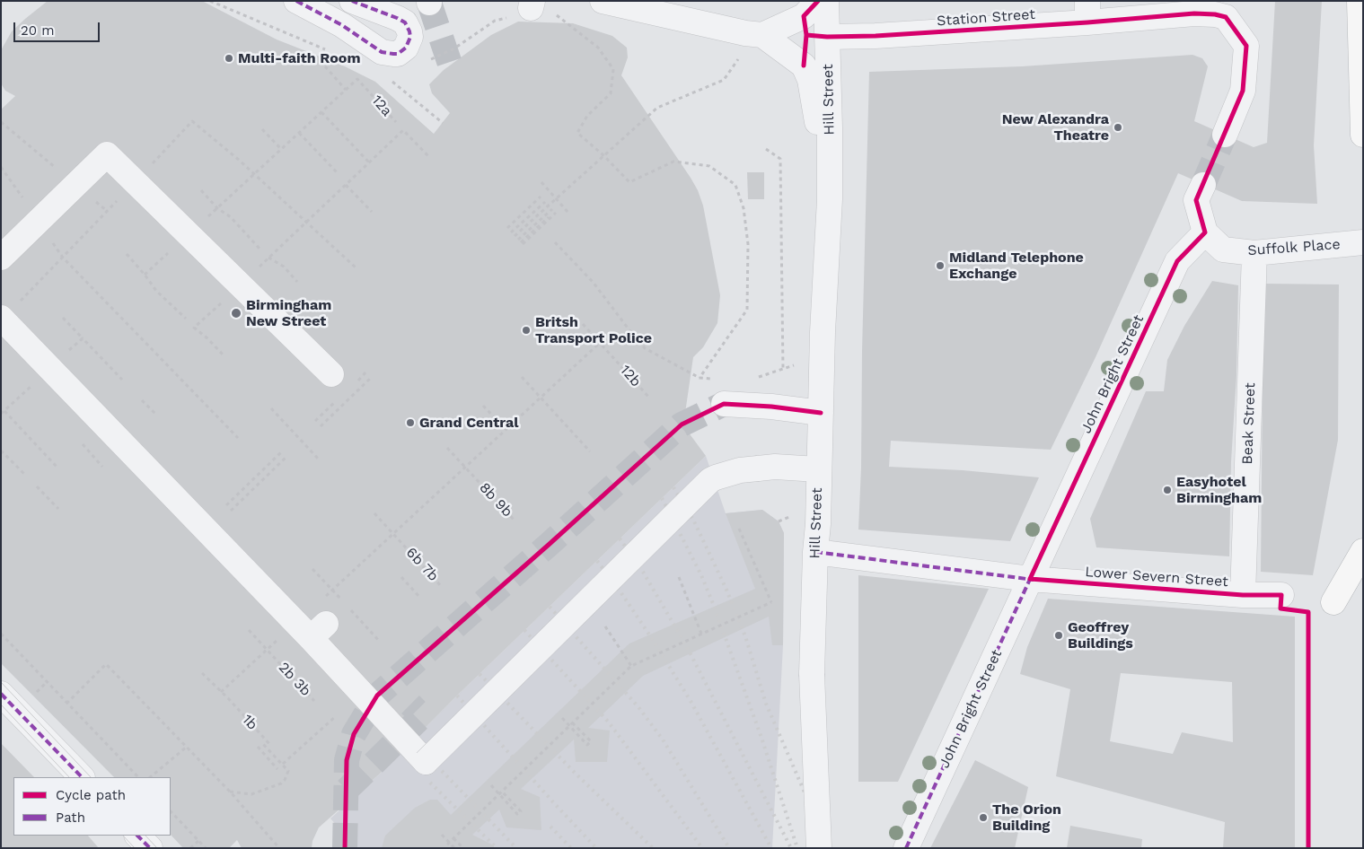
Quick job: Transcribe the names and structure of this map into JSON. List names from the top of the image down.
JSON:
{
  "streets": {
    "street": [
      "Station Street",
      "Hill Street",
      "Suffolk Place",
      "John Bright Street",
      "Beak Street",
      "Lower Severn Street"
    ],
    "path": [
      "12a",
      "12b",
      "8b 9b",
      "6b 7b",
      "2b 3b",
      "1b"
    ]
  },
  "crossings": [
    ["Station Street", "Hill Street"],
    ["Hill Street", "Lower Severn Street"],
    ["Suffolk Place", "John Bright Street"],
    ["Suffolk Place", "Beak Street"],
    ["John Bright Street", "Lower Severn Street"],
    ["Beak Street", "Lower Severn Street"]
  ],
  "places": [
    "Multi-faith Room",
    "New Alexandra Theatre",
    "Midland Telephone Exchange",
    "Birmingham New Street",
    "Britsh Transport Police",
    "Grand Central",
    "Easyhotel Birmingham",
    "Geoffrey Buildings",
    "The Orion Building"
  ],
  "legend": ["Cycle path", "Path"],
  "scale_bar": "20 m"
}
